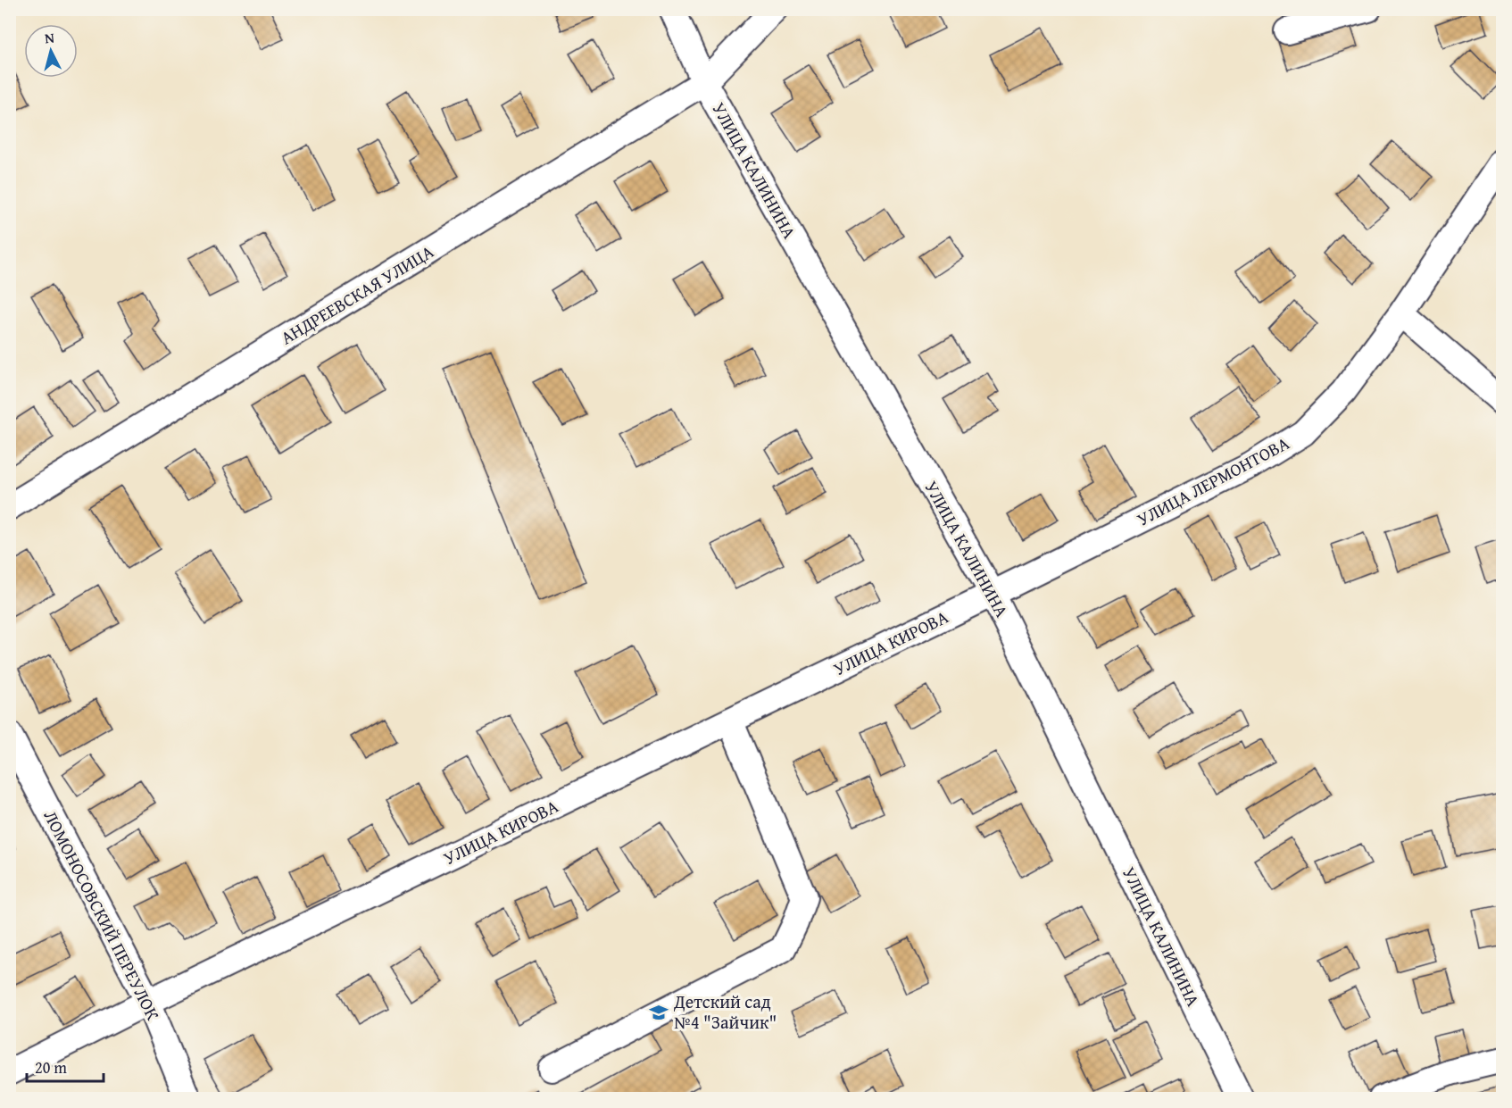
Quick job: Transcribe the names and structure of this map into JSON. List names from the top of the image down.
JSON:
{
  "streets": {
    "street": [
      "УЛИЦА КАЛИНИНА",
      "АНДРЕЕВСКАЯ УЛИЦА",
      "УЛИЦА ЛЕРМОНТОВА",
      "УЛИЦА КИРОВА",
      "ЛОМОНОСОВСКИЙ ПЕРЕУЛОК"
    ]
  },
  "crossings": [
    ["УЛИЦА КАЛИНИНА", "АНДРЕЕВСКАЯ УЛИЦА"],
    ["УЛИЦА КАЛИНИНА", "УЛИЦА ЛЕРМОНТОВА"],
    ["УЛИЦА КАЛИНИНА", "УЛИЦА КИРОВА"],
    ["УЛИЦА ЛЕРМОНТОВА", "УЛИЦА КИРОВА"],
    ["УЛИЦА КИРОВА", "ЛОМОНОСОВСКИЙ ПЕРЕУЛОК"]
  ],
  "places": {
    "school or university": ["Детский сад №4 \"Зайчик\""]
  },
  "scale_bar": "20 m",
  "north": "top"
}
